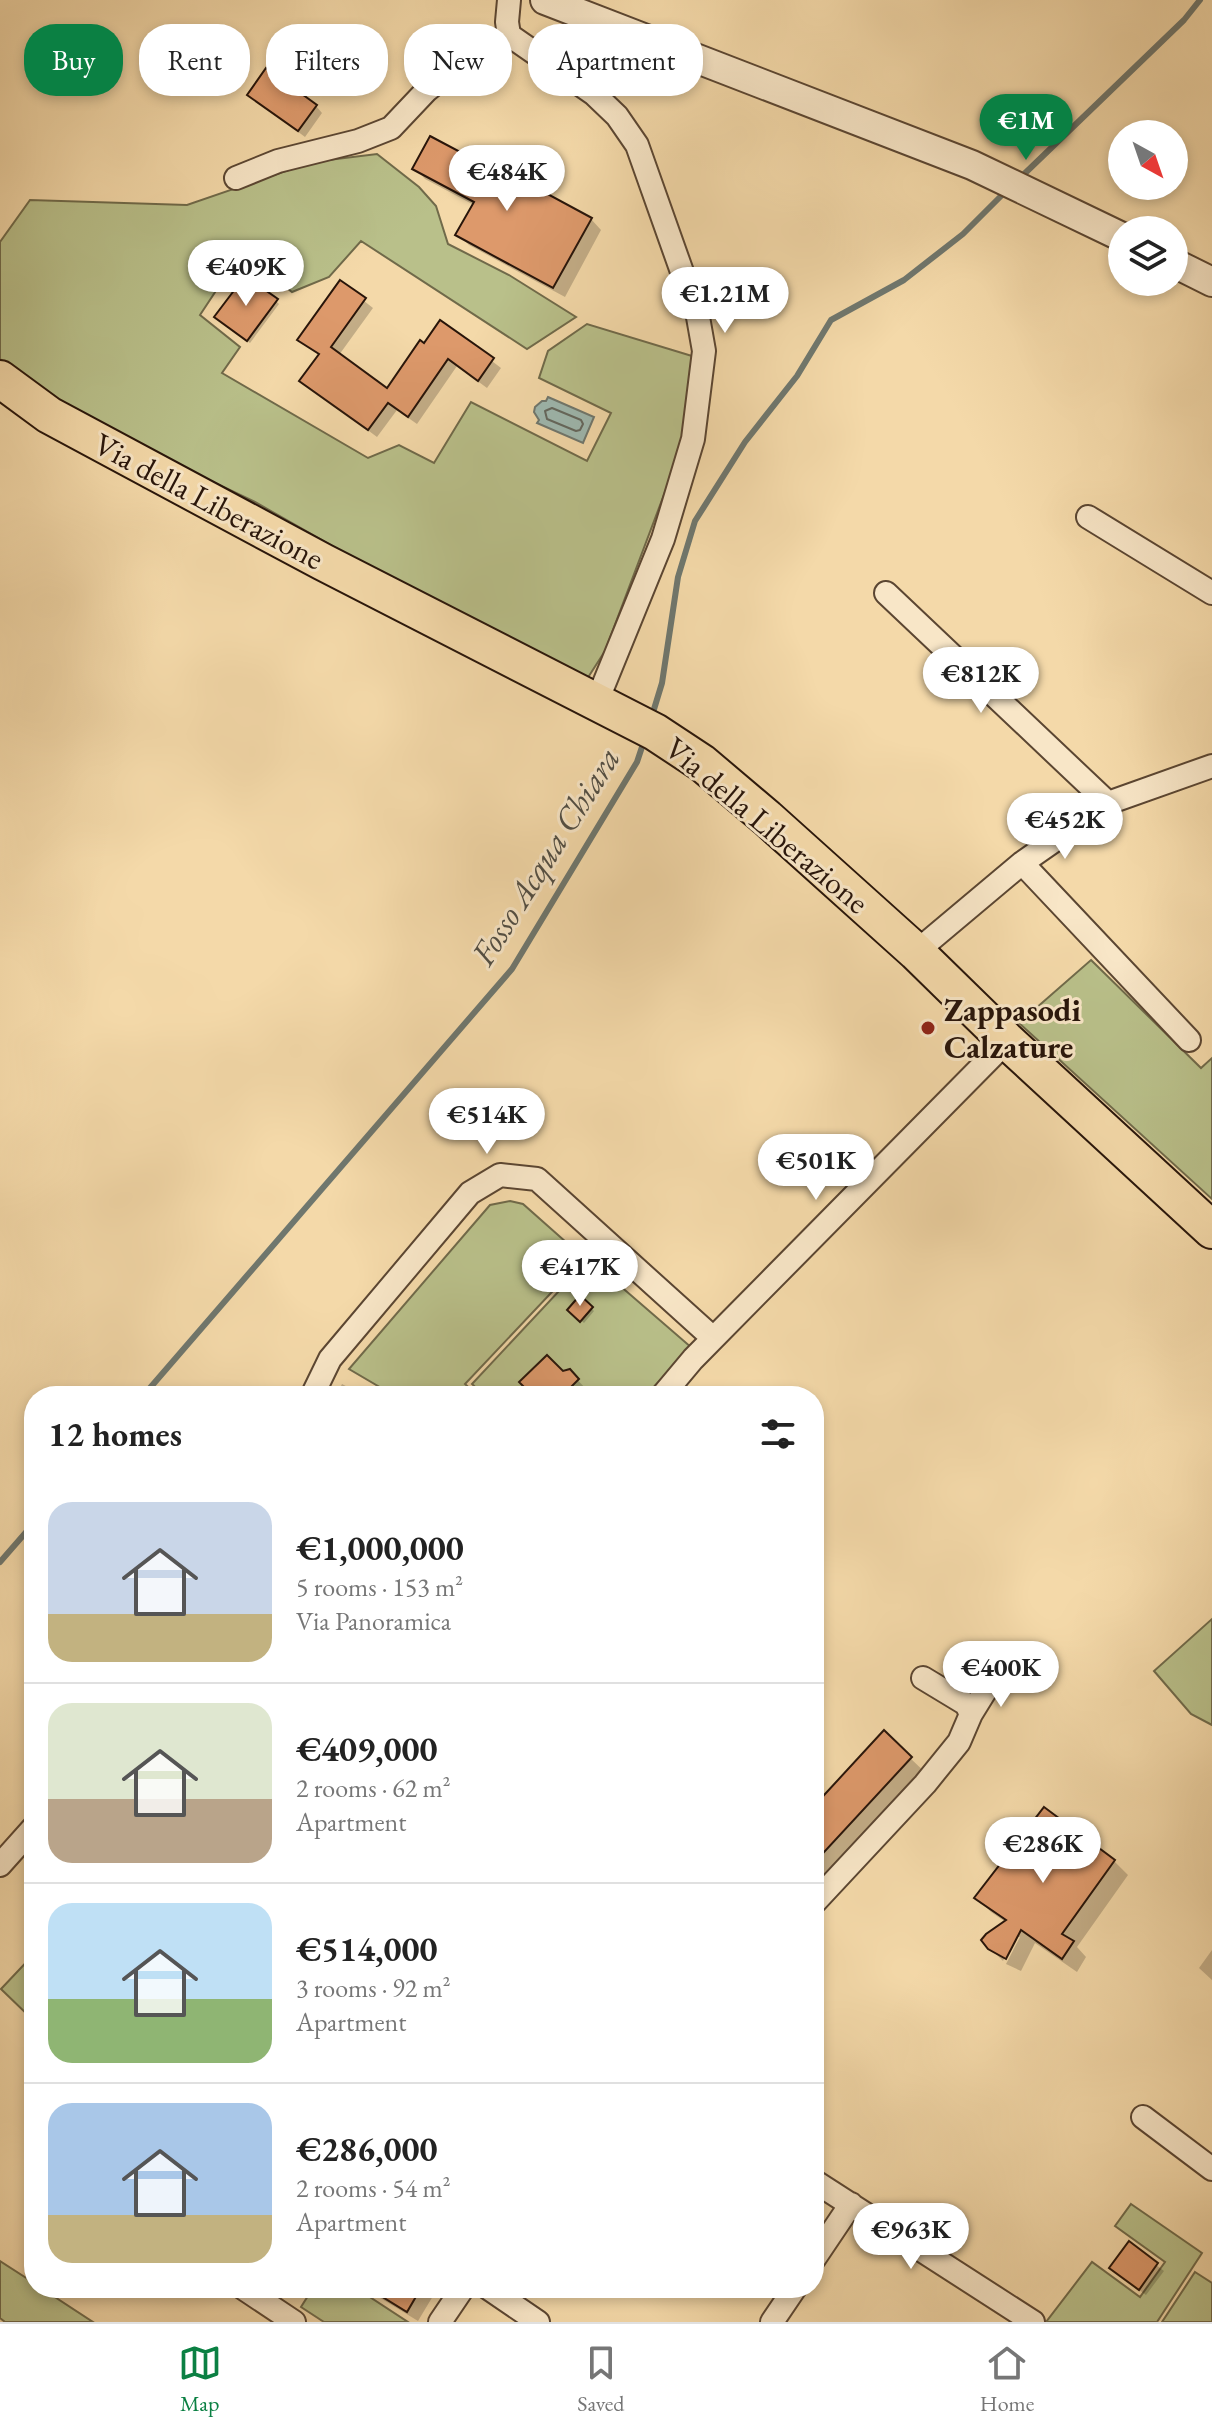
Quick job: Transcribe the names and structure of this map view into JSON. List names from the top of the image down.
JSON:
{
  "streets": {
    "main road": ["Via della Liberazione"]
  },
  "water": ["Fosso Acqua Chiara"],
  "places": ["Zappasodi Calzature"],
  "north": "bottom right",
  "page": {
    "chip": [
      "Buy",
      "Rent",
      "Filters",
      "New",
      "Apartment"
    ],
    "price": [
      "€1M",
      "€484K",
      "€409K",
      "€1.21M",
      "€812K",
      "€452K",
      "€514K",
      "€501K",
      "€417K",
      "€400K",
      "€286K",
      "€963K"
    ],
    "heading": "12 homes",
    "list": [
      {
        "name": "€1,000,000",
        "note": "5 rooms · 153 m² · Via Panoramica"
      },
      {
        "name": "€409,000",
        "note": "2 rooms · 62 m² · Apartment"
      },
      {
        "name": "€514,000",
        "note": "3 rooms · 92 m² · Apartment"
      },
      {
        "name": "€286,000",
        "note": "2 rooms · 54 m² · Apartment"
      }
    ],
    "tabs": ["Map", "Saved", "Home"]
  }
}
